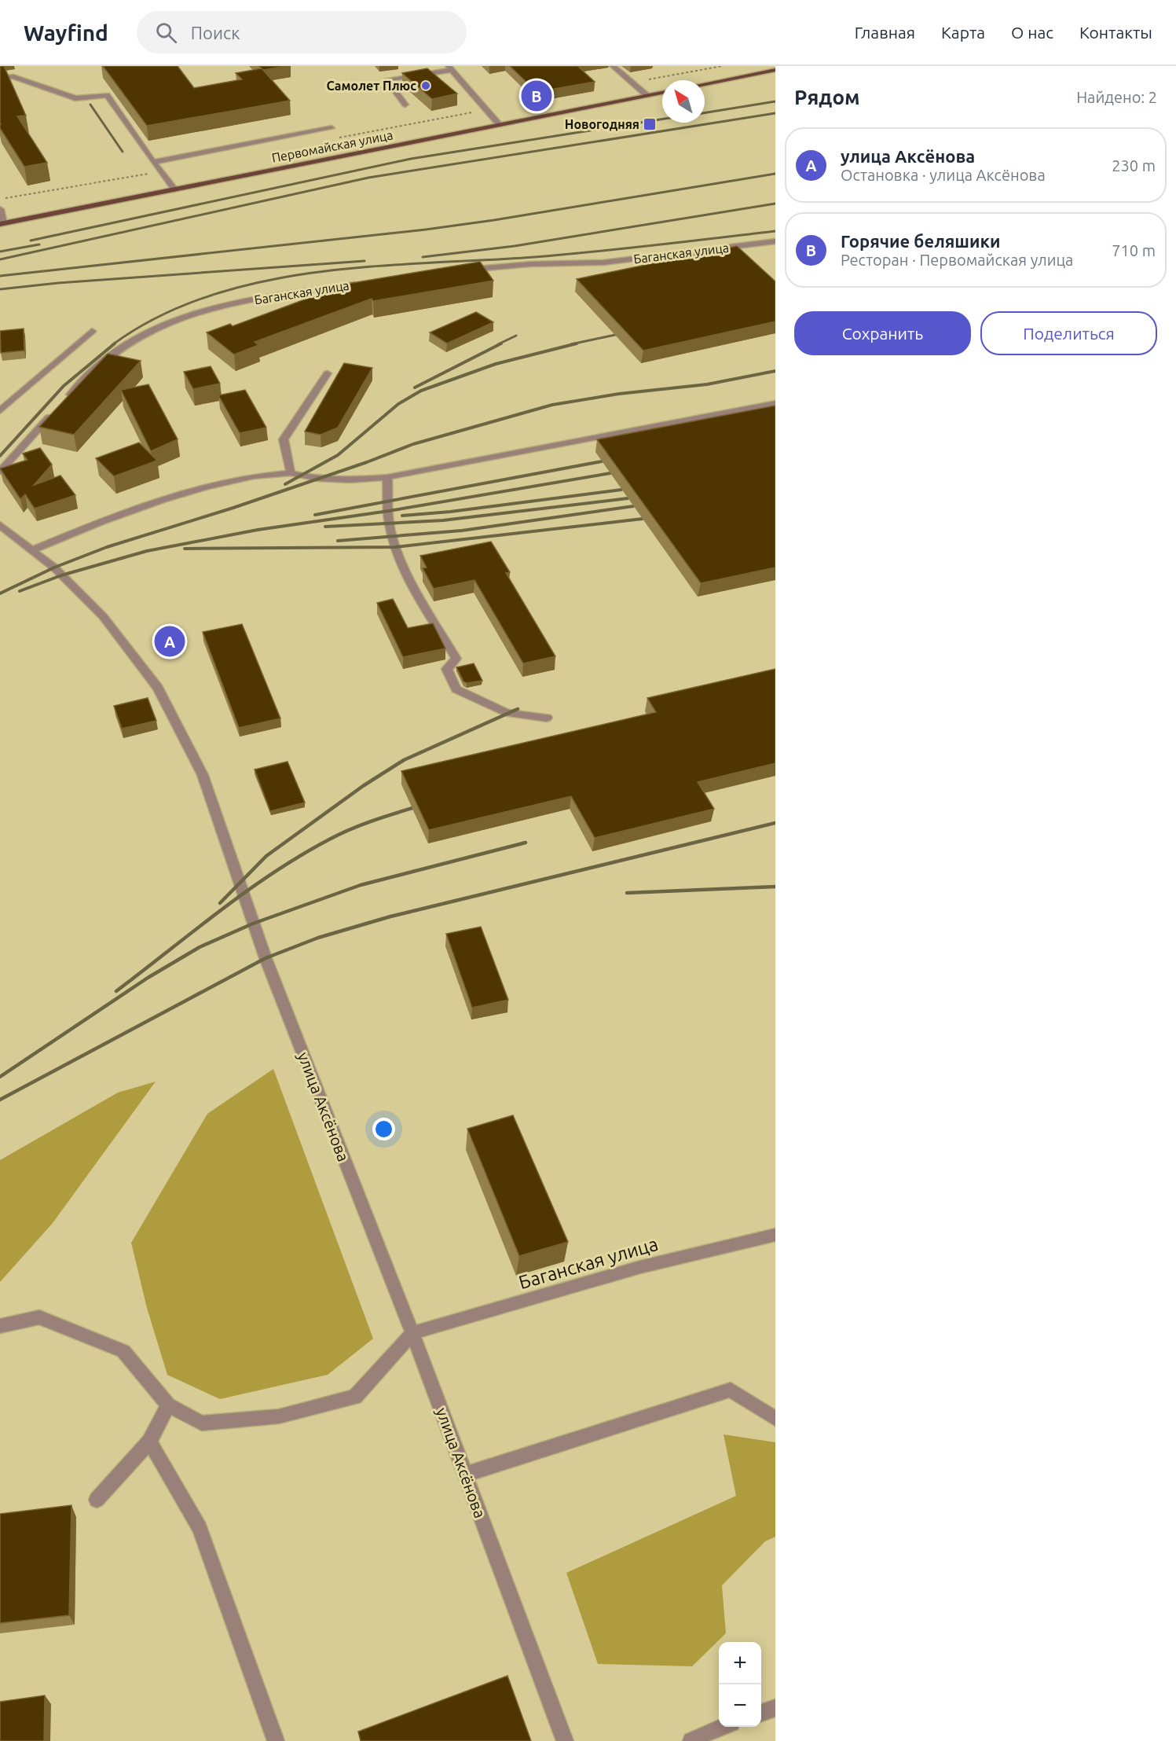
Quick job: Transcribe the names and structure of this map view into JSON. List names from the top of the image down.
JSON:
{
  "streets": {
    "main road": ["Первомайская улица"],
    "street": ["Баганская улица", "улица Аксёнова"]
  },
  "crossings": [
    ["Баганская улица", "улица Аксёнова"]
  ],
  "places": {
    "other": ["Самолет Плюс"],
    "transit": ["Новогодняя"]
  },
  "north": "top left",
  "page": {
    "header": "Wayfind",
    "search": "Поиск",
    "nav": [
      "Главная",
      "Карта",
      "О нас",
      "Контакты"
    ],
    "heading": ["Рядом", "Найдено: 2"],
    "pins": ["B", "A"],
    "list": [
      {
        "mark": "A",
        "name": "улица Аксёнова",
        "note": "Остановка · улица Аксёнова",
        "value": "230 m"
      },
      {
        "mark": "B",
        "name": "Горячие беляшики",
        "note": "Ресторан · Первомайская улица",
        "value": "710 m"
      }
    ],
    "buttons": ["Сохранить", "Поделиться"],
    "map_buttons": ["+", "−"]
  }
}
